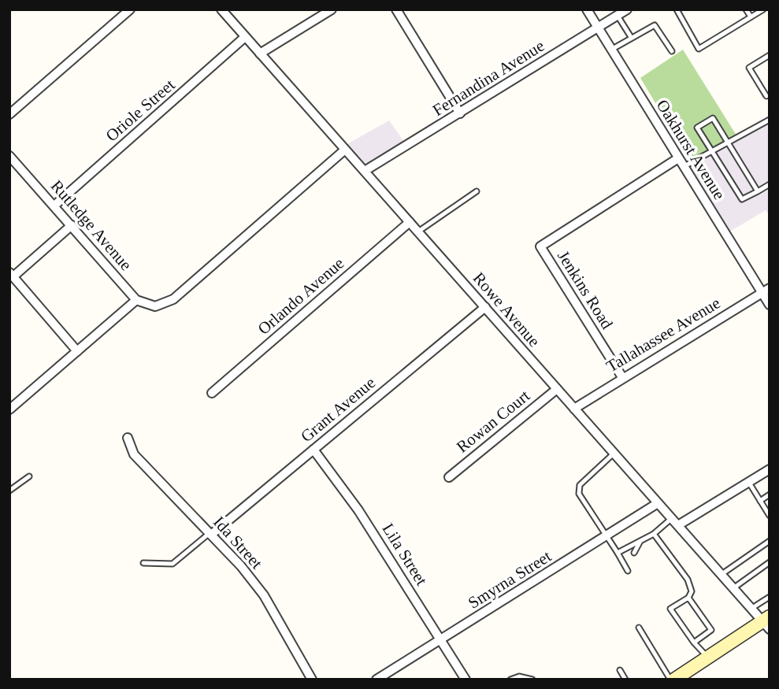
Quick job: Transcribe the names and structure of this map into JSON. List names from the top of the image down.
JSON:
{
  "streets": {
    "street": [
      "Fernandina Avenue",
      "Oriole Street",
      "Oakhurst Avenue",
      "Rutledge Avenue",
      "Jenkins Road",
      "Orlando Avenue",
      "Rowe Avenue",
      "Tallahassee Avenue",
      "Grant Avenue",
      "Rowan Court",
      "Ida Street",
      "Lila Street",
      "Smyrna Street"
    ]
  },
  "crossings": [
    ["Fernandina Avenue", "Oakhurst Avenue"],
    ["Fernandina Avenue", "Rowe Avenue"],
    ["Oriole Street", "Rutledge Avenue"],
    ["Oriole Street", "Rowe Avenue"],
    ["Oakhurst Avenue", "Jenkins Road"],
    ["Oakhurst Avenue", "Tallahassee Avenue"],
    ["Jenkins Road", "Tallahassee Avenue"],
    ["Orlando Avenue", "Rowe Avenue"],
    ["Rowe Avenue", "Tallahassee Avenue"],
    ["Rowe Avenue", "Grant Avenue"],
    ["Rowe Avenue", "Rowan Court"],
    ["Rowe Avenue", "Smyrna Street"],
    ["Grant Avenue", "Ida Street"],
    ["Grant Avenue", "Lila Street"],
    ["Lila Street", "Smyrna Street"]
  ]
}
